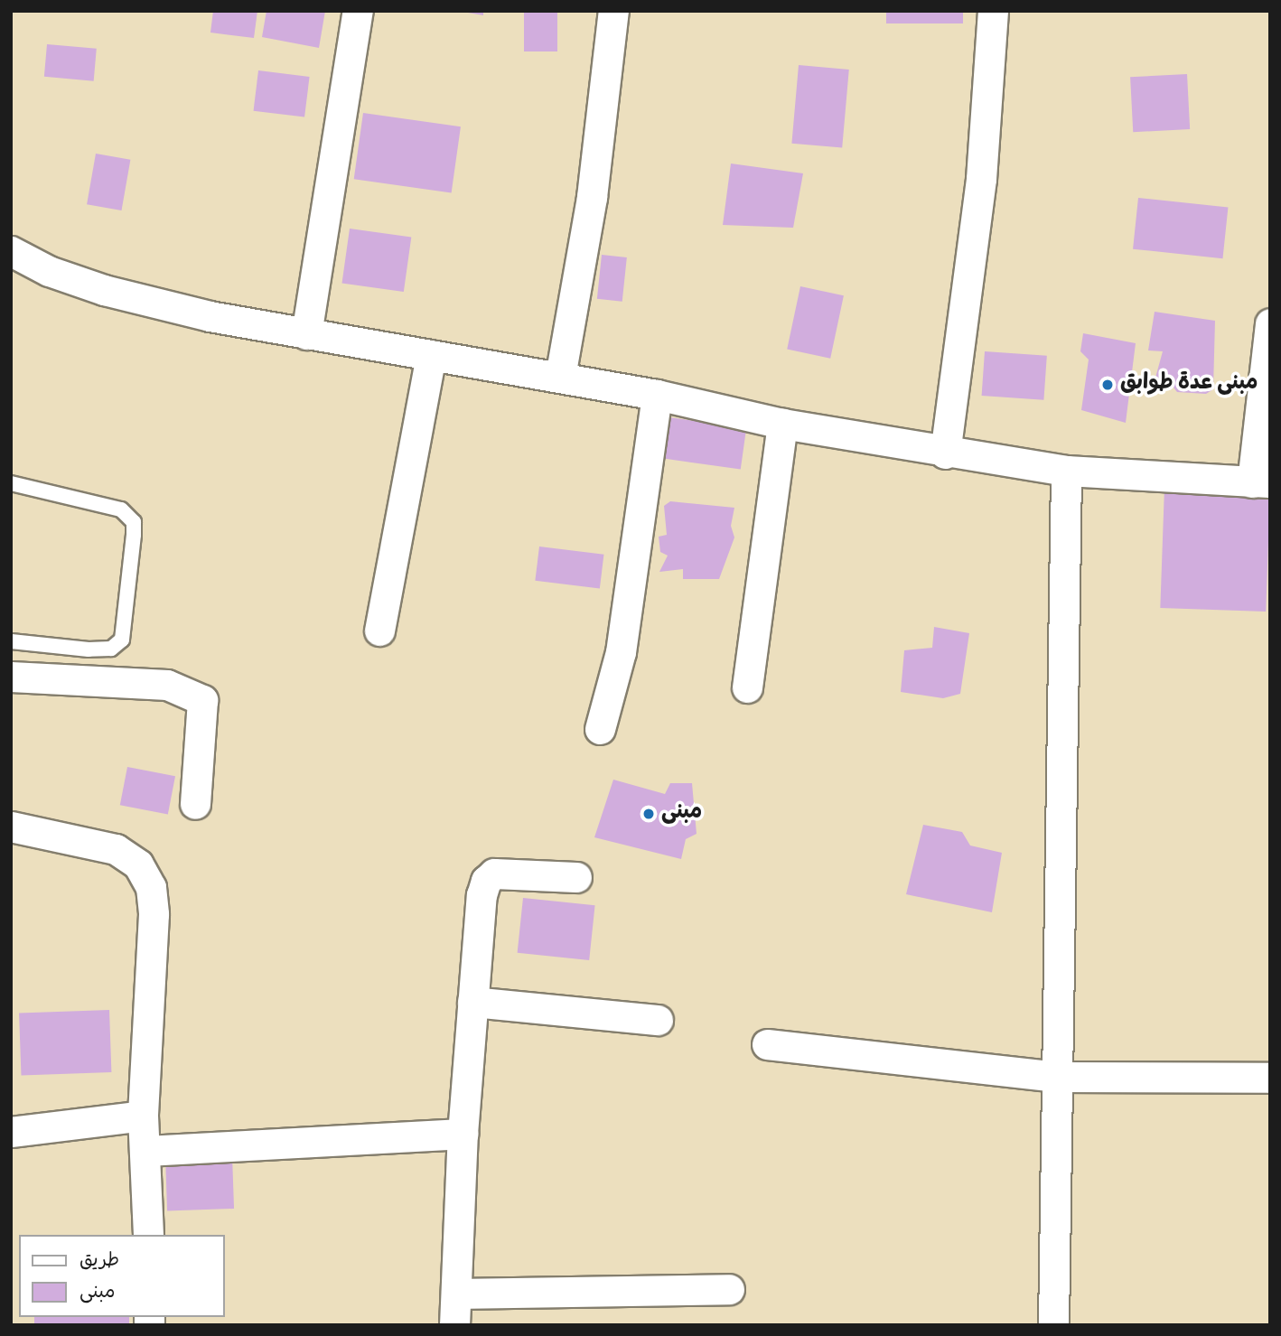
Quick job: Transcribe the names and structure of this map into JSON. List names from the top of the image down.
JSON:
{
  "places": ["مبنى عدة طوابق", "مبنى"],
  "legend": ["طريق", "مبنى"]
}
